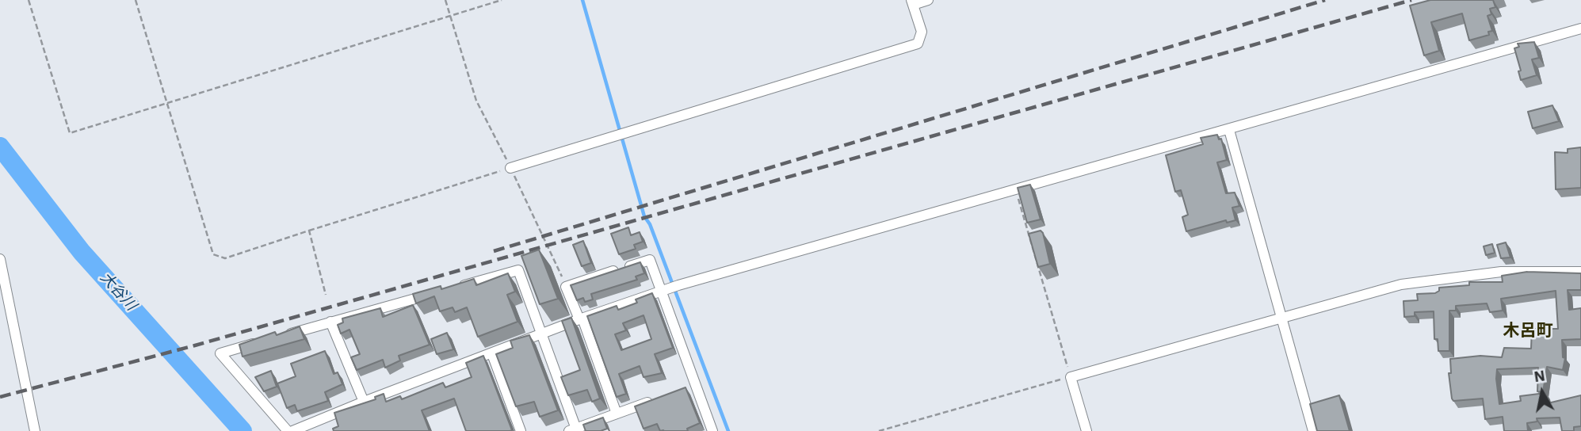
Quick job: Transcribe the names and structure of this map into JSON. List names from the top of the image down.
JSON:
{
  "districts": ["木呂町"],
  "water": ["大谷川"],
  "north": "top"
}
